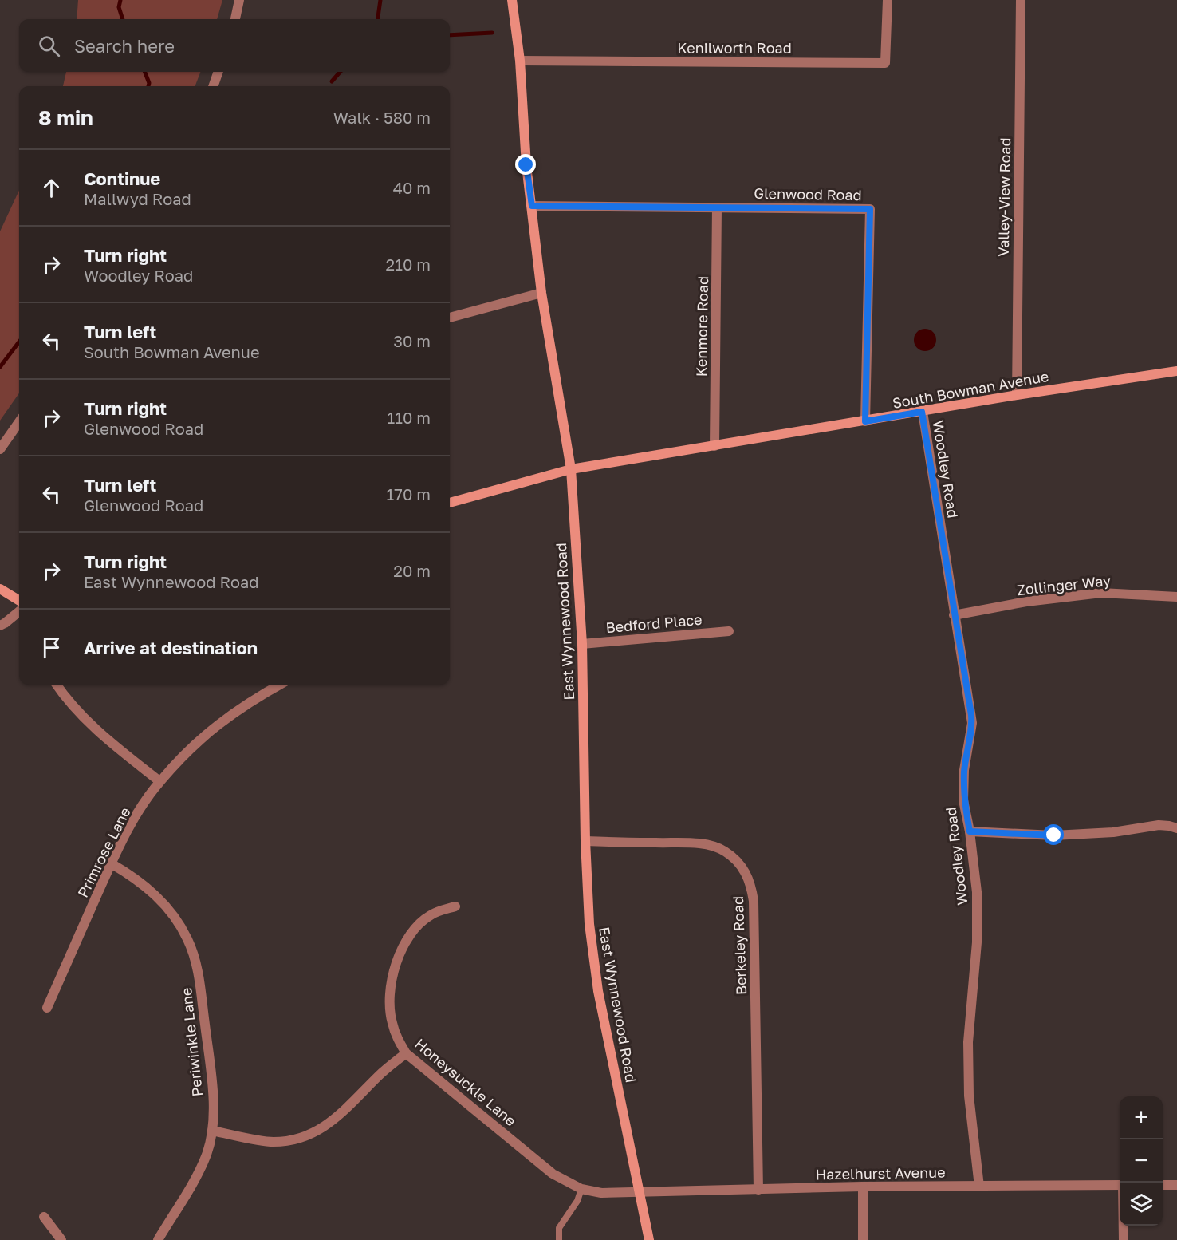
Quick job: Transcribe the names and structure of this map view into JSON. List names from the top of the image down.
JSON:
{
  "streets": {
    "street": [
      "Kenilworth Road",
      "Glenwood Road",
      "Valley-View Road",
      "Kenmore Road",
      "South Bowman Avenue",
      "Woodley Road",
      "Zollinger Way",
      "East Wynnewood Road",
      "Bedford Place",
      "Primrose Lane",
      "Berkeley Road",
      "Periwinkle Lane",
      "Honeysuckle Lane",
      "Hazelhurst Avenue"
    ]
  },
  "crossings": [
    ["Kenilworth Road", "East Wynnewood Road"],
    ["Glenwood Road", "Kenmore Road"],
    ["Glenwood Road", "South Bowman Avenue"],
    ["Glenwood Road", "East Wynnewood Road"],
    ["Valley-View Road", "South Bowman Avenue"],
    ["Kenmore Road", "South Bowman Avenue"],
    ["South Bowman Avenue", "Woodley Road"],
    ["South Bowman Avenue", "East Wynnewood Road"],
    ["Woodley Road", "Zollinger Way"],
    ["Woodley Road", "Hazelhurst Avenue"],
    ["East Wynnewood Road", "Bedford Place"],
    ["East Wynnewood Road", "Berkeley Road"],
    ["East Wynnewood Road", "Honeysuckle Lane"],
    ["East Wynnewood Road", "Hazelhurst Avenue"],
    ["Primrose Lane", "Periwinkle Lane"],
    ["Berkeley Road", "Hazelhurst Avenue"],
    ["Honeysuckle Lane", "Hazelhurst Avenue"]
  ],
  "page": {
    "search": "Search here",
    "heading": ["8 min", "Walk · 580 m"],
    "list": [
      ["Continue", "Mallwyd Road", "40 m"],
      ["Turn right", "Woodley Road", "210 m"],
      ["Turn left", "South Bowman Avenue", "30 m"],
      ["Turn right", "Glenwood Road", "110 m"],
      ["Turn left", "Glenwood Road", "170 m"],
      ["Turn right", "East Wynnewood Road", "20 m"],
      "Arrive at destination"
    ],
    "map_buttons": ["+", "−"]
  }
}
